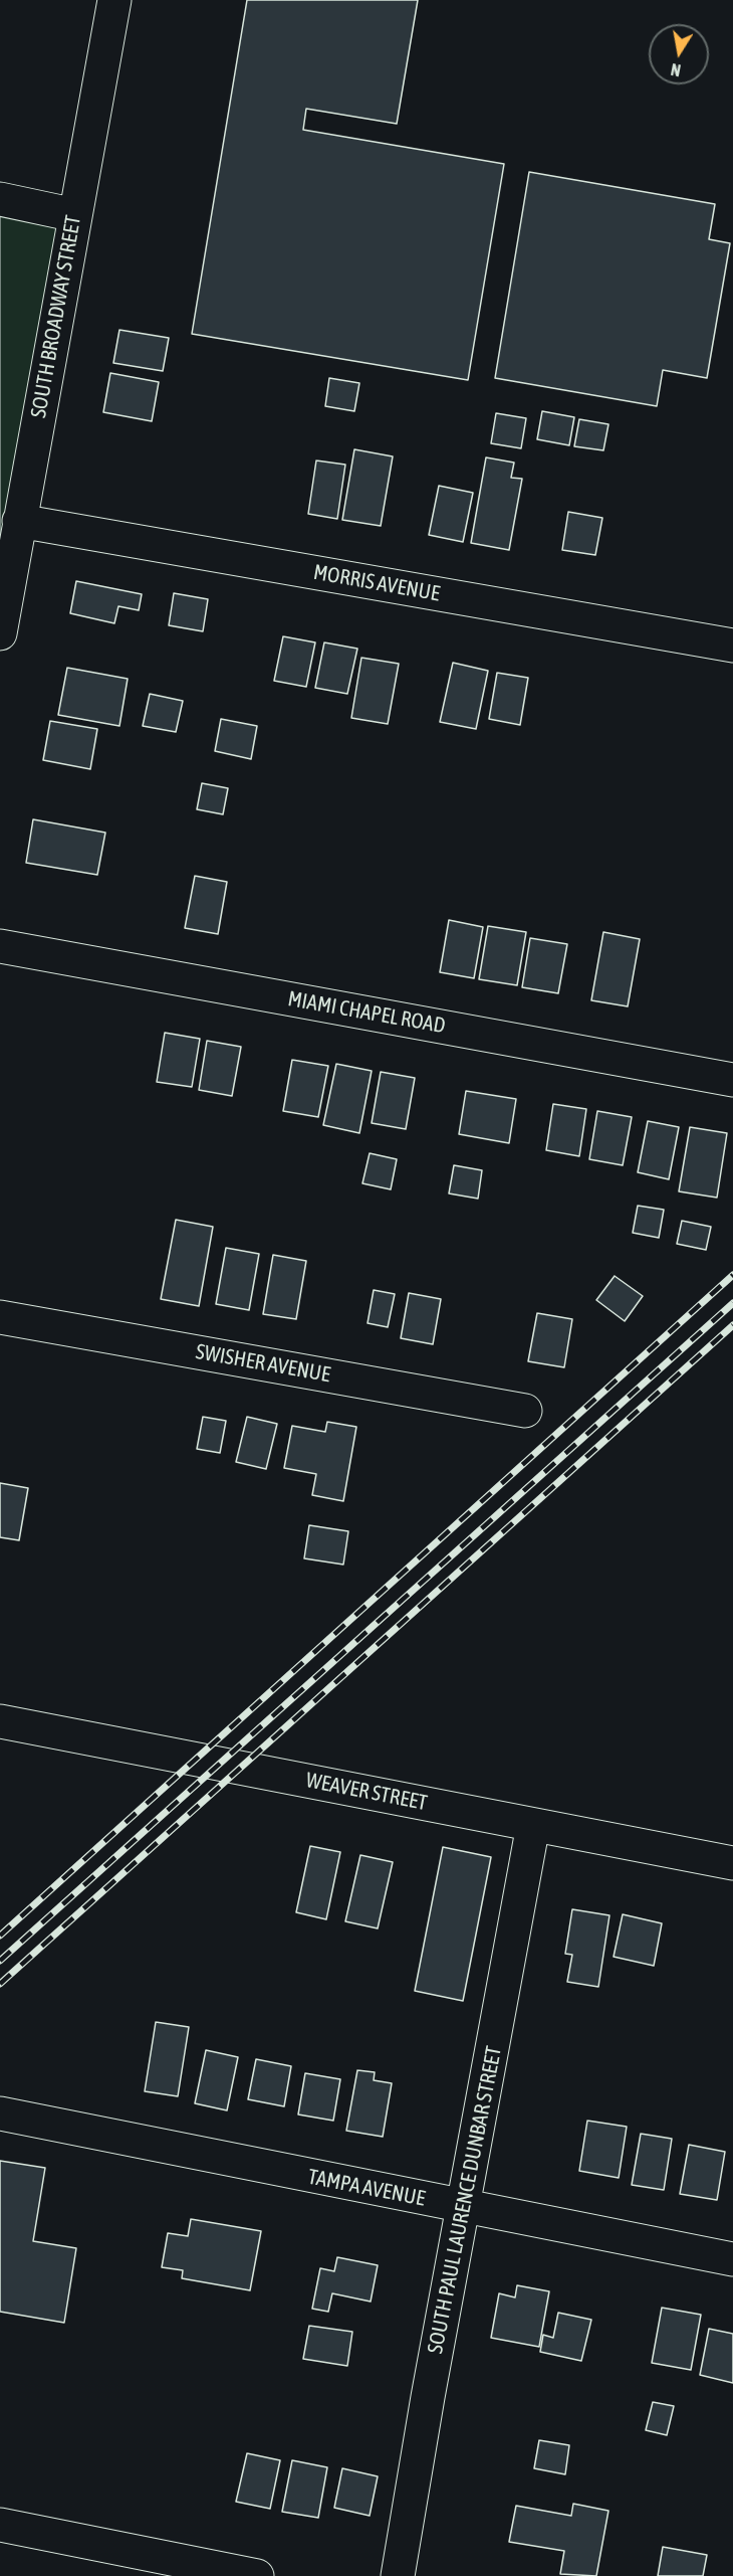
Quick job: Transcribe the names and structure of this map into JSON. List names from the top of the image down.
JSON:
{
  "streets": {
    "street": [
      "SOUTH BROADWAY STREET",
      "MORRIS AVENUE",
      "MIAMI CHAPEL ROAD",
      "SWISHER AVENUE",
      "WEAVER STREET",
      "TAMPA AVENUE",
      "SOUTH PAUL LAURENCE DUNBAR STREET"
    ]
  },
  "crossings": [
    ["SOUTH BROADWAY STREET", "MORRIS AVENUE"],
    ["WEAVER STREET", "SOUTH PAUL LAURENCE DUNBAR STREET"],
    ["TAMPA AVENUE", "SOUTH PAUL LAURENCE DUNBAR STREET"]
  ],
  "north": "bottom"
}
